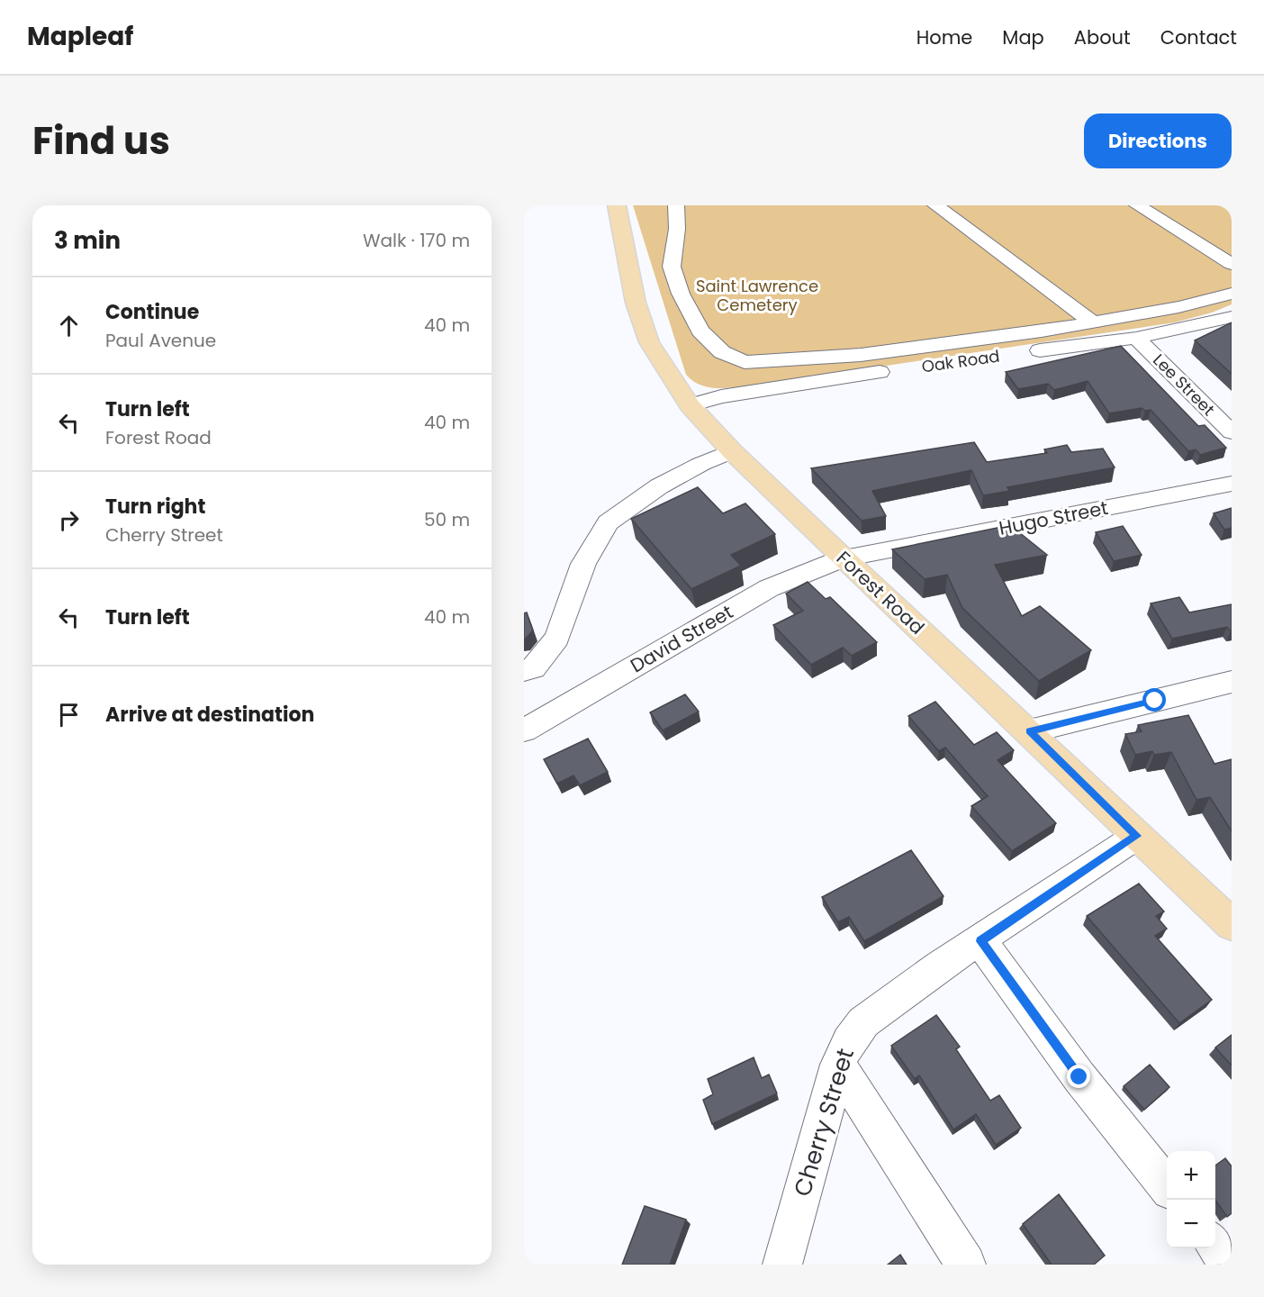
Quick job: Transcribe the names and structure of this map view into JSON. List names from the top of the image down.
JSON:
{
  "streets": {
    "main road": ["Forest Road"],
    "street": [
      "Oak Road",
      "Lee Street",
      "Hugo Street",
      "David Street",
      "Cherry Street"
    ]
  },
  "crossings": [
    ["Oak Road", "Lee Street"],
    ["Oak Road", "Forest Road"],
    ["Hugo Street", "Forest Road"],
    ["Hugo Street", "David Street"],
    ["Forest Road", "David Street"],
    ["Forest Road", "Cherry Street"]
  ],
  "parks": ["Saint Lawrence Cemetery"],
  "page": {
    "header": "Mapleaf",
    "nav": [
      "Home",
      "Map",
      "About",
      "Contact"
    ],
    "title": "Find us",
    "buttons": "Directions",
    "heading": ["3 min", "Walk · 170 m"],
    "list": [
      ["Continue", "Paul Avenue", "40 m"],
      ["Turn left", "Forest Road", "40 m"],
      ["Turn right", "Cherry Street", "50 m"],
      ["Turn left", "40 m"],
      "Arrive at destination"
    ],
    "map_buttons": ["+", "−"]
  }
}
